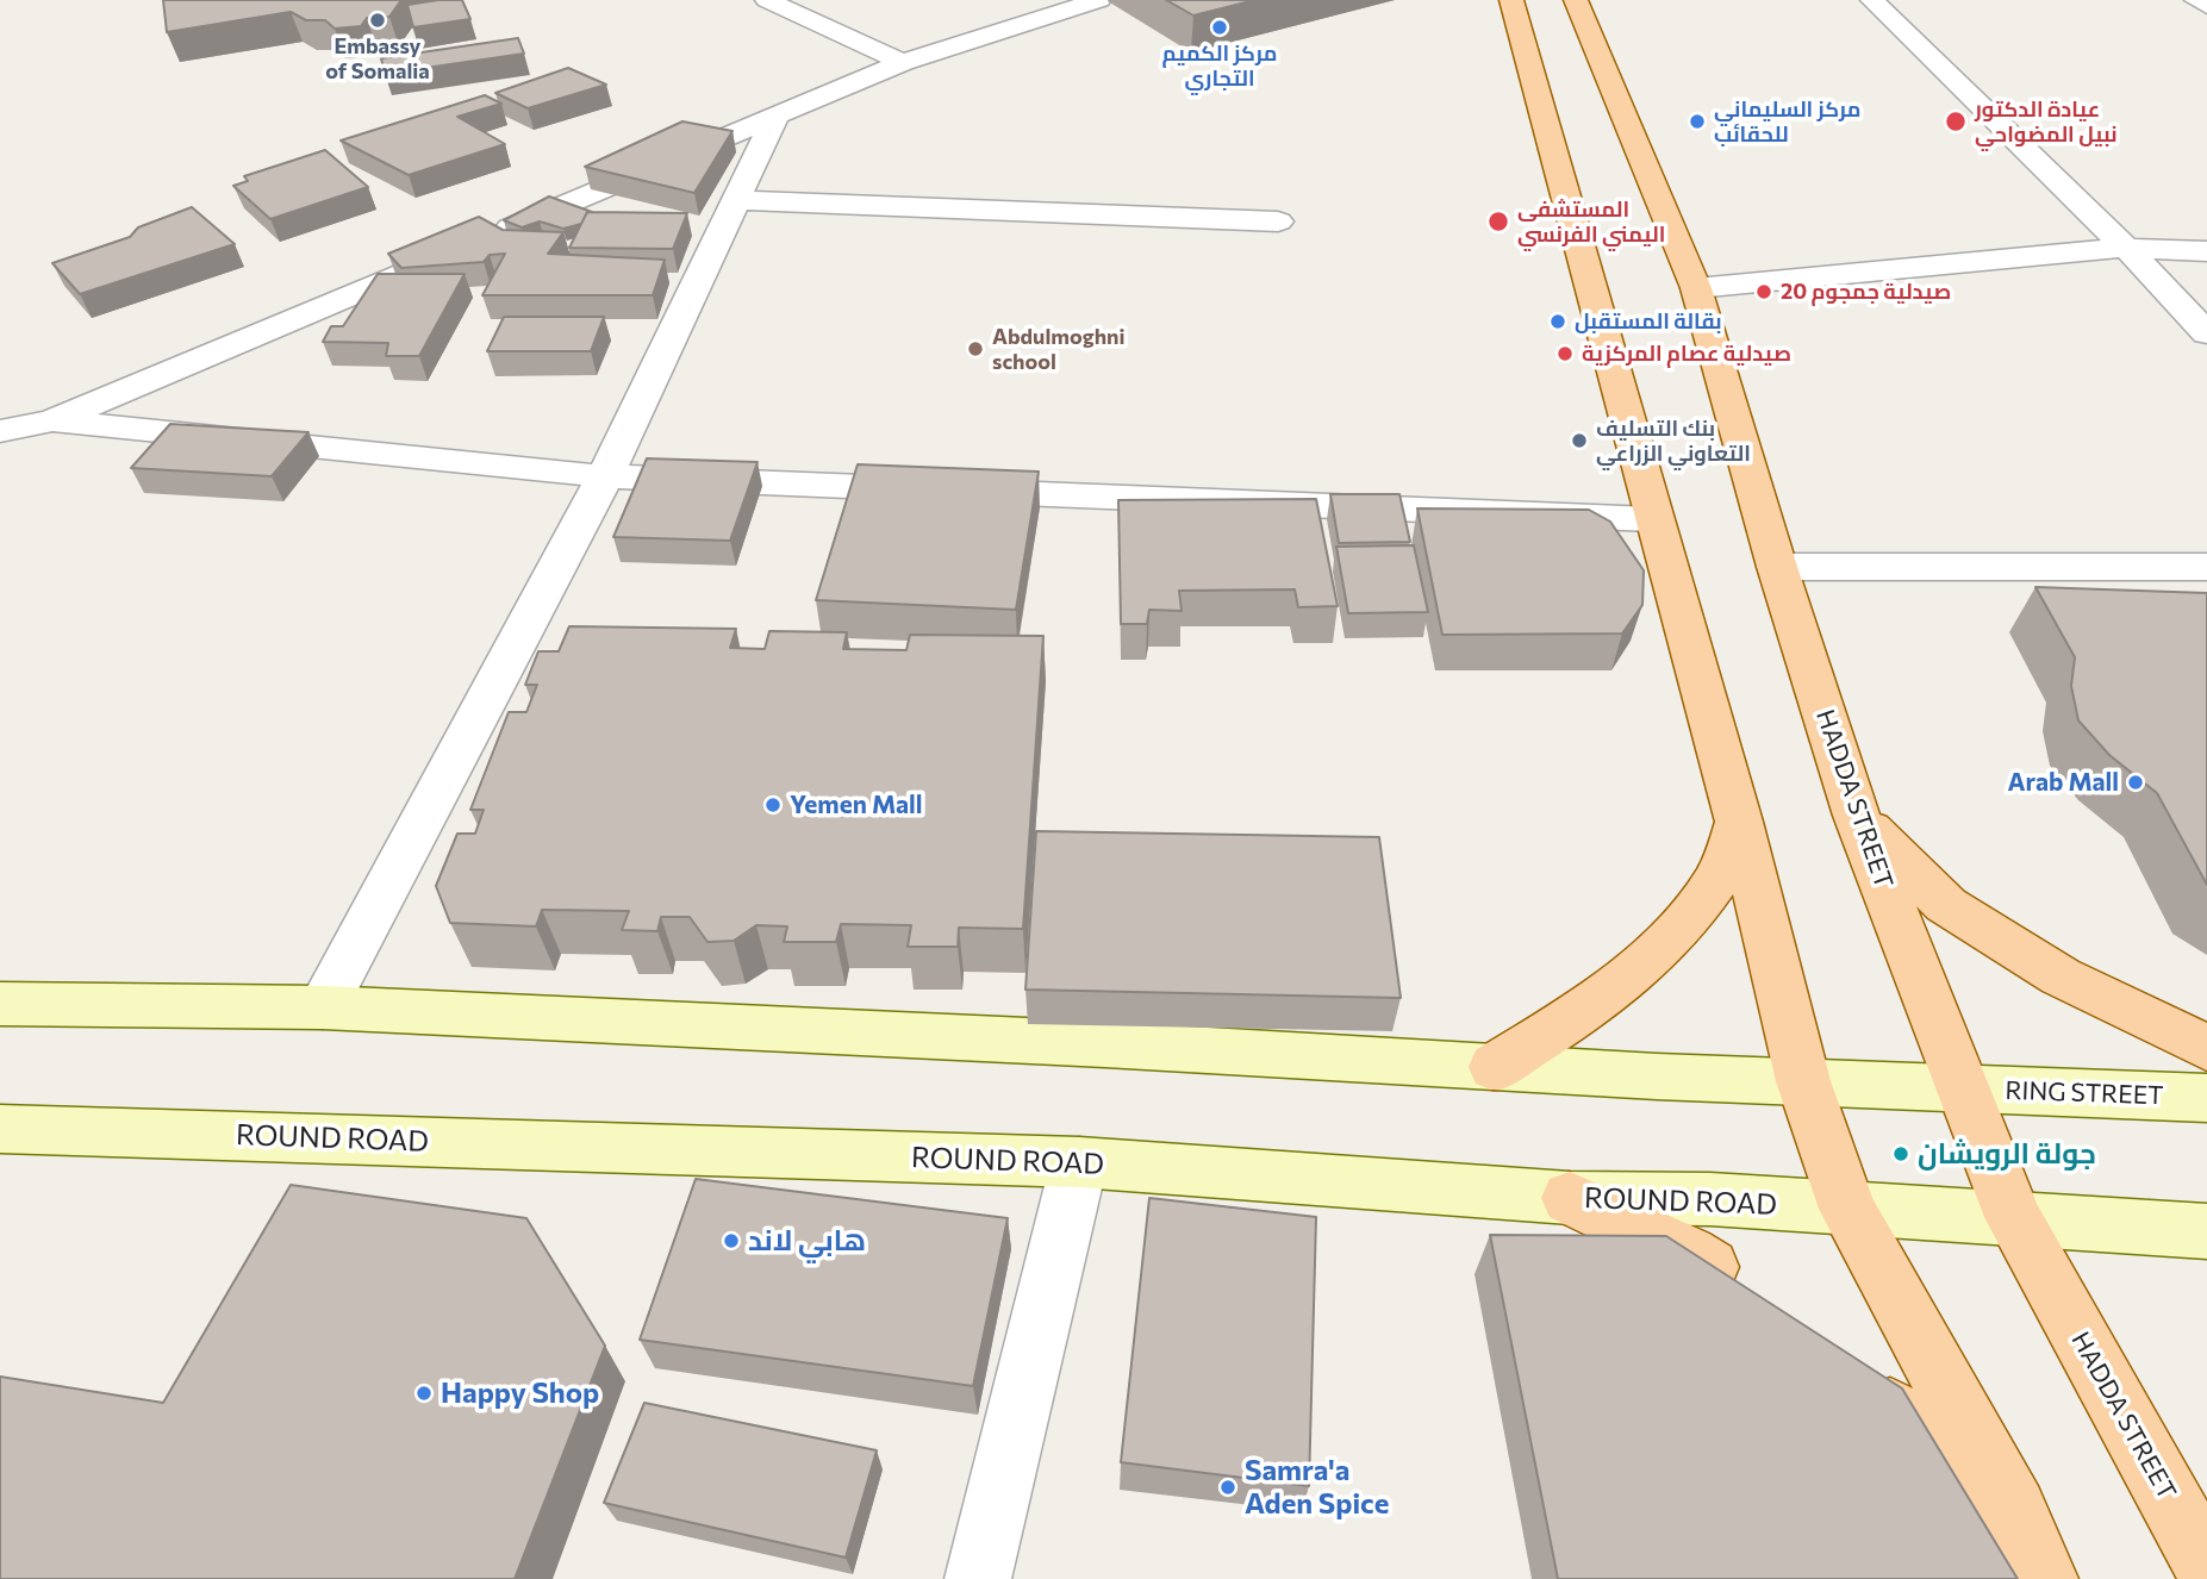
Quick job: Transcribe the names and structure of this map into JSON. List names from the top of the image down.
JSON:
{
  "streets": {
    "main road": ["HADDA STREET", "RING STREET", "ROUND ROAD"]
  },
  "crossings": [
    ["HADDA STREET", "RING STREET"],
    ["HADDA STREET", "ROUND ROAD"]
  ],
  "places": [
    "Embassy of Somalia",
    "مركز الكميم التجاري",
    "مركز السليماني للحقائب",
    "عيادة الدكتور نبيل المضواحي",
    "المستشفى اليمني الفرنسي",
    "صيدلية جمجوم 20",
    "بقالة المستقبل",
    "Abdulmoghni school",
    "صيدلية عصام المركزية",
    "بنك التسليف التعاوني الزراعي",
    "Arab Mall",
    "Yemen Mall",
    "جولة الرويشان",
    "هابي لاند",
    "Happy Shop",
    "Samra'a Aden Spice"
  ]
}
